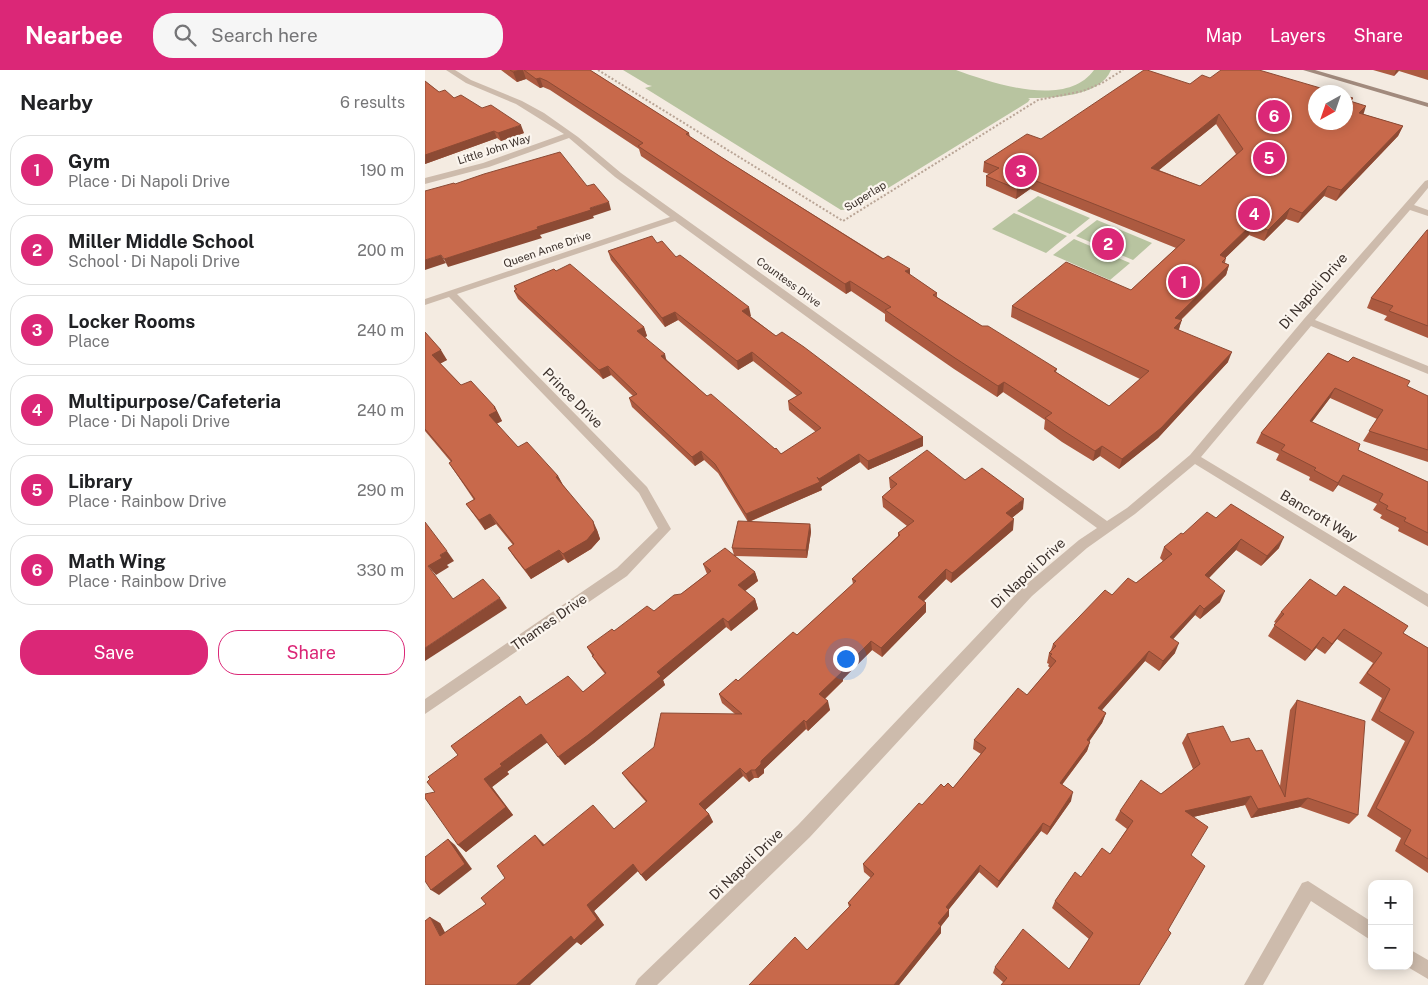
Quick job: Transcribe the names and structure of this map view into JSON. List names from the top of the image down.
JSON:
{
  "streets": {
    "street": [
      "Little John Way",
      "Queen Anne Drive",
      "Countess Drive",
      "Di Napoli Drive",
      "Prince Drive",
      "Bancroft Way",
      "Thames Drive"
    ],
    "path": ["Superlap"]
  },
  "crossings": [
    ["Little John Way", "Countess Drive"],
    ["Queen Anne Drive", "Countess Drive"],
    ["Queen Anne Drive", "Prince Drive"],
    ["Countess Drive", "Di Napoli Drive"],
    ["Di Napoli Drive", "Bancroft Way"],
    ["Prince Drive", "Thames Drive"]
  ],
  "north": "bottom left",
  "page": {
    "header": "Nearbee",
    "search": "Search here",
    "nav": ["Map", "Layers", "Share"],
    "heading": ["Nearby", "6 results"],
    "pins": [
      "6",
      "5",
      "3",
      "4",
      "2",
      "1"
    ],
    "list": [
      {
        "mark": "1",
        "name": "Gym",
        "note": "Place · Di Napoli Drive",
        "value": "190 m"
      },
      {
        "mark": "2",
        "name": "Miller Middle School",
        "note": "School · Di Napoli Drive",
        "value": "200 m"
      },
      {
        "mark": "3",
        "name": "Locker Rooms",
        "note": "Place",
        "value": "240 m"
      },
      {
        "mark": "4",
        "name": "Multipurpose/Cafeteria",
        "note": "Place · Di Napoli Drive",
        "value": "240 m"
      },
      {
        "mark": "5",
        "name": "Library",
        "note": "Place · Rainbow Drive",
        "value": "290 m"
      },
      {
        "mark": "6",
        "name": "Math Wing",
        "note": "Place · Rainbow Drive",
        "value": "330 m"
      }
    ],
    "buttons": ["Save", "Share"],
    "map_buttons": ["+", "−"]
  }
}
